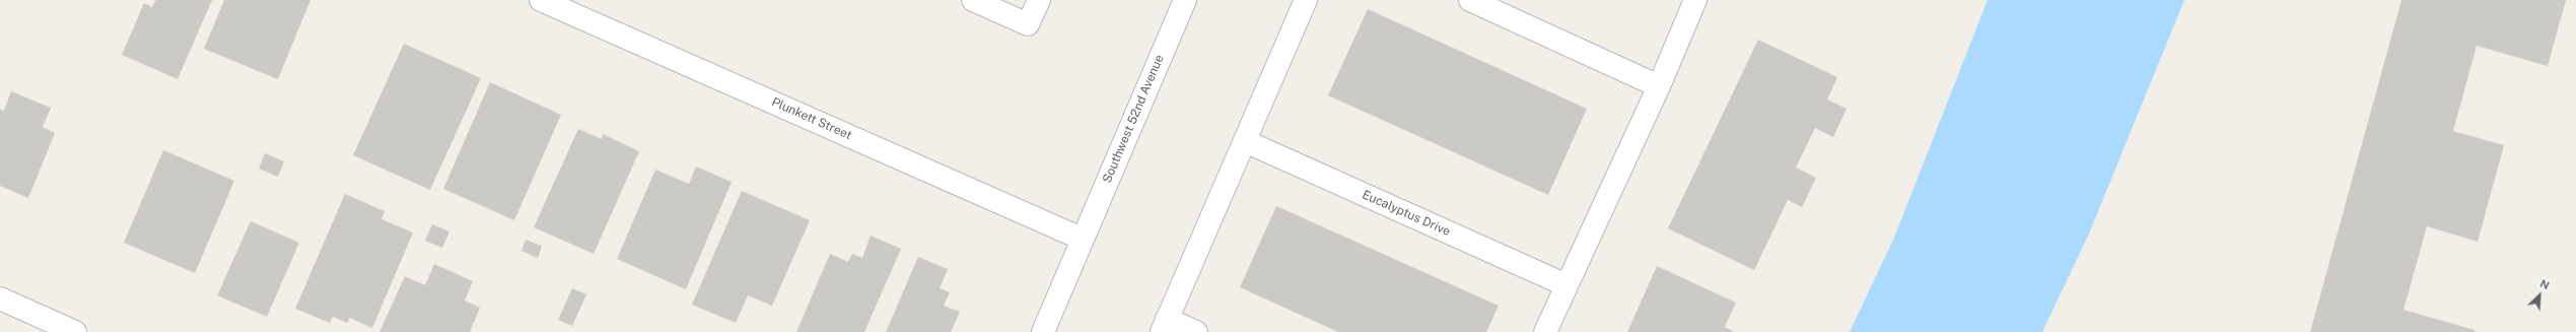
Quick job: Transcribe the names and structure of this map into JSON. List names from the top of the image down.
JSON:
{
  "streets": {
    "street": ["Plunkett Street", "Southwest 52nd Avenue", "Eucalyptus Drive"]
  },
  "crossings": [
    ["Plunkett Street", "Southwest 52nd Avenue"]
  ],
  "north": "top right"
}
